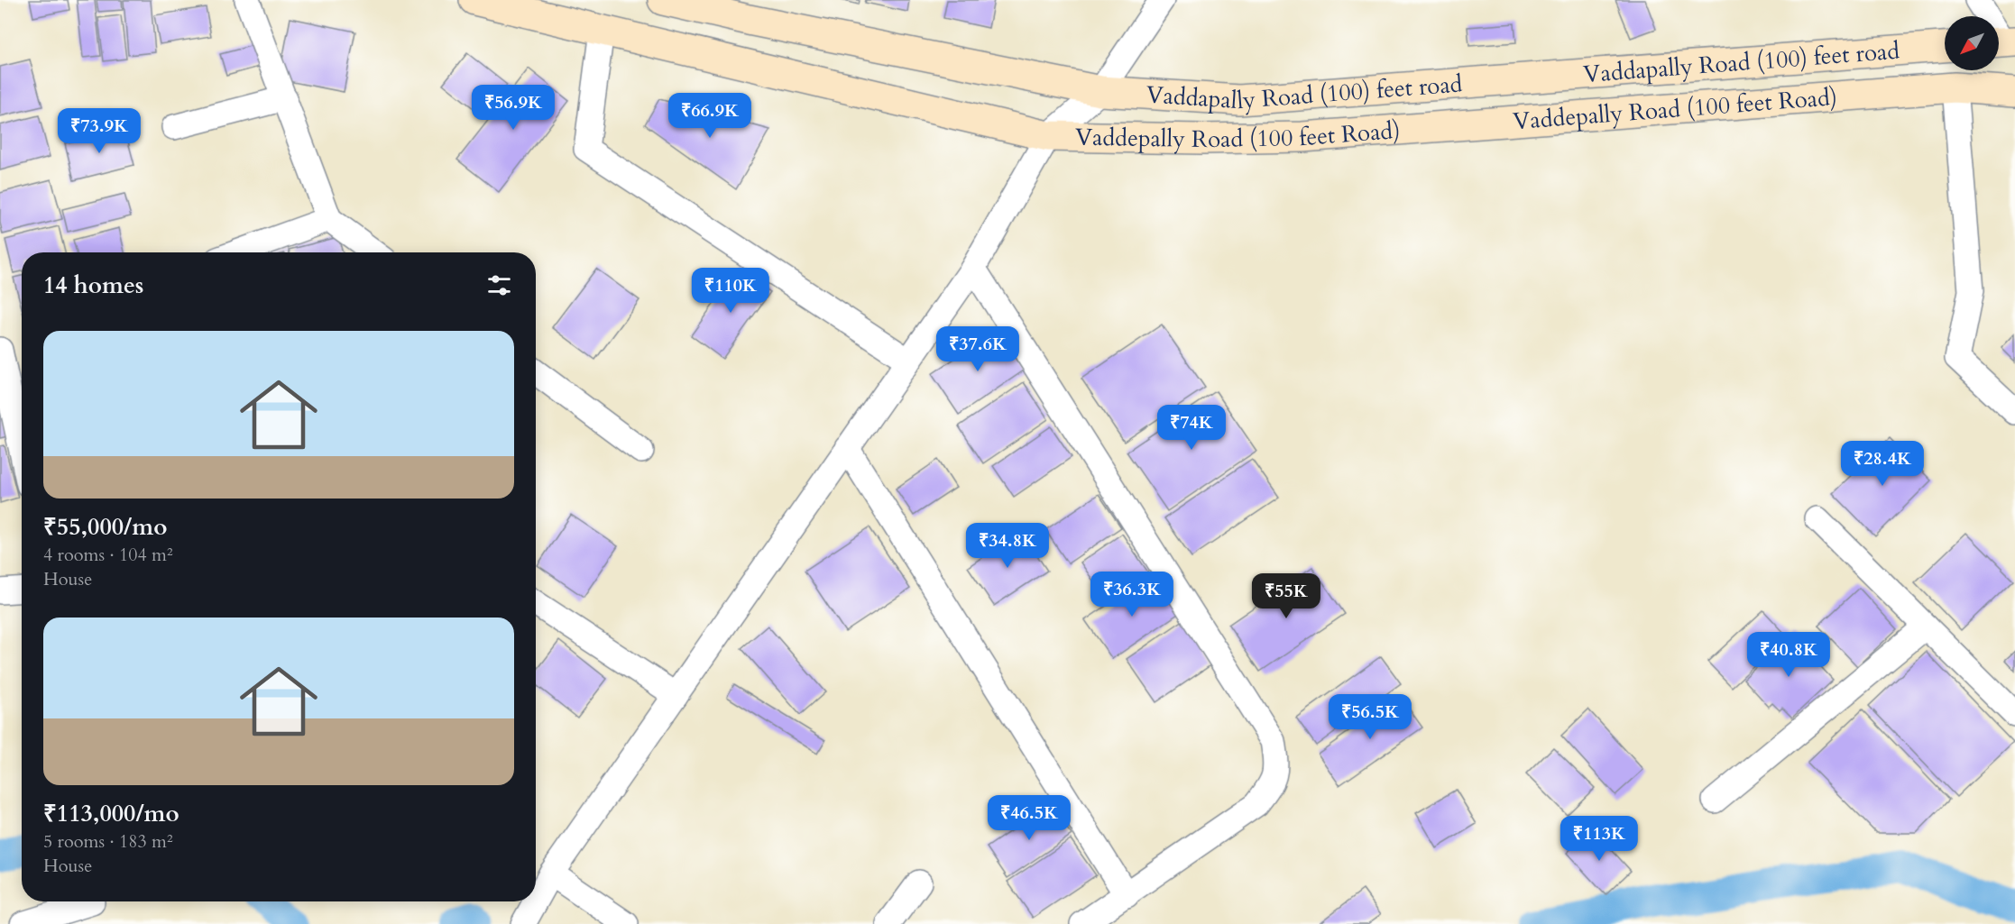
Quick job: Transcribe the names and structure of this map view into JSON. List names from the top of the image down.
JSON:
{
  "streets": {
    "main road": ["Vaddapally Road (100) feet road", "Vaddepally Road (100 feet Road)"]
  },
  "north": "bottom left",
  "page": {
    "price": [
      "₹56.9K",
      "₹66.9K",
      "₹73.9K",
      "₹110K",
      "₹37.6K",
      "₹74K",
      "₹28.4K",
      "₹34.8K",
      "₹36.3K",
      "₹55K",
      "₹40.8K",
      "₹56.5K",
      "₹46.5K",
      "₹113K"
    ],
    "heading": "14 homes",
    "list": [
      {
        "name": "₹55,000/mo",
        "note": "4 rooms · 104 m² · House"
      },
      {
        "name": "₹113,000/mo",
        "note": "5 rooms · 183 m² · House"
      }
    ]
  }
}
